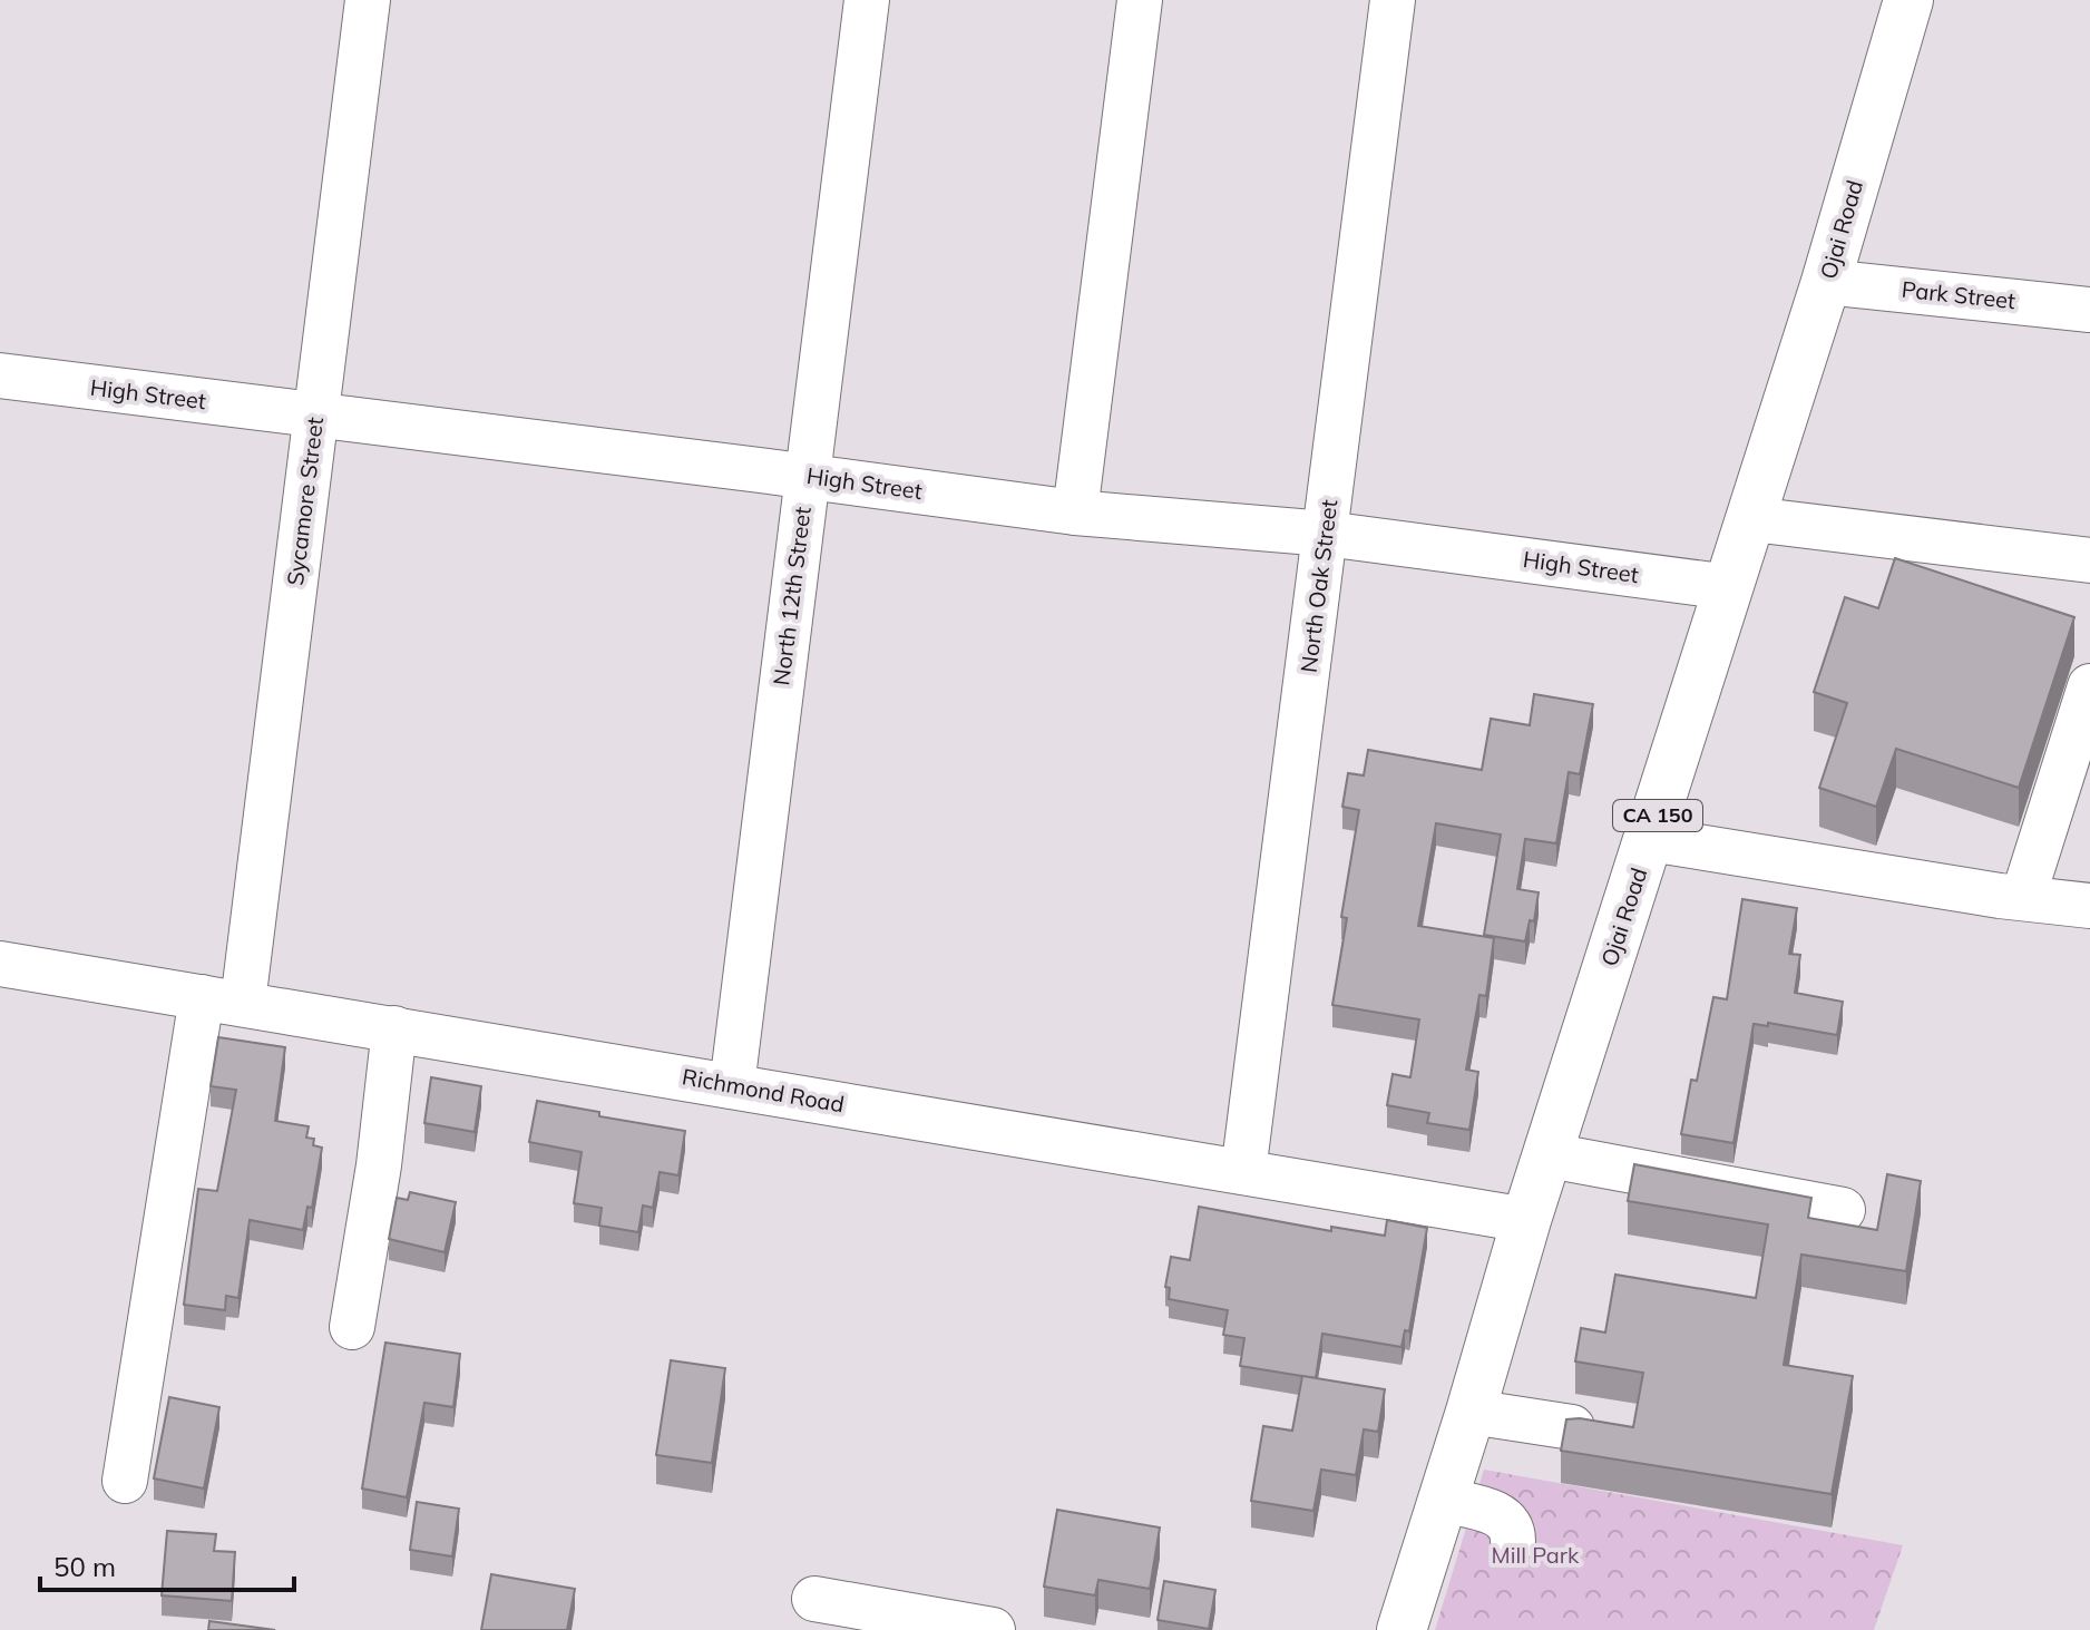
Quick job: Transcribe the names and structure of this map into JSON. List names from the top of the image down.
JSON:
{
  "streets": {
    "main road": ["Ojai Road", "CA 150"],
    "street": [
      "Park Street",
      "High Street",
      "Sycamore Street",
      "North Oak Street",
      "North 12th Street",
      "Richmond Road"
    ]
  },
  "crossings": [
    ["Ojai Road", "Park Street"],
    ["Ojai Road", "High Street"],
    ["Ojai Road", "Richmond Road"],
    ["High Street", "Sycamore Street"],
    ["High Street", "North Oak Street"],
    ["High Street", "North 12th Street"],
    ["Sycamore Street", "Richmond Road"],
    ["North Oak Street", "Richmond Road"],
    ["North 12th Street", "Richmond Road"]
  ],
  "parks": ["Mill Park"],
  "scale_bar": "50 m"
}
